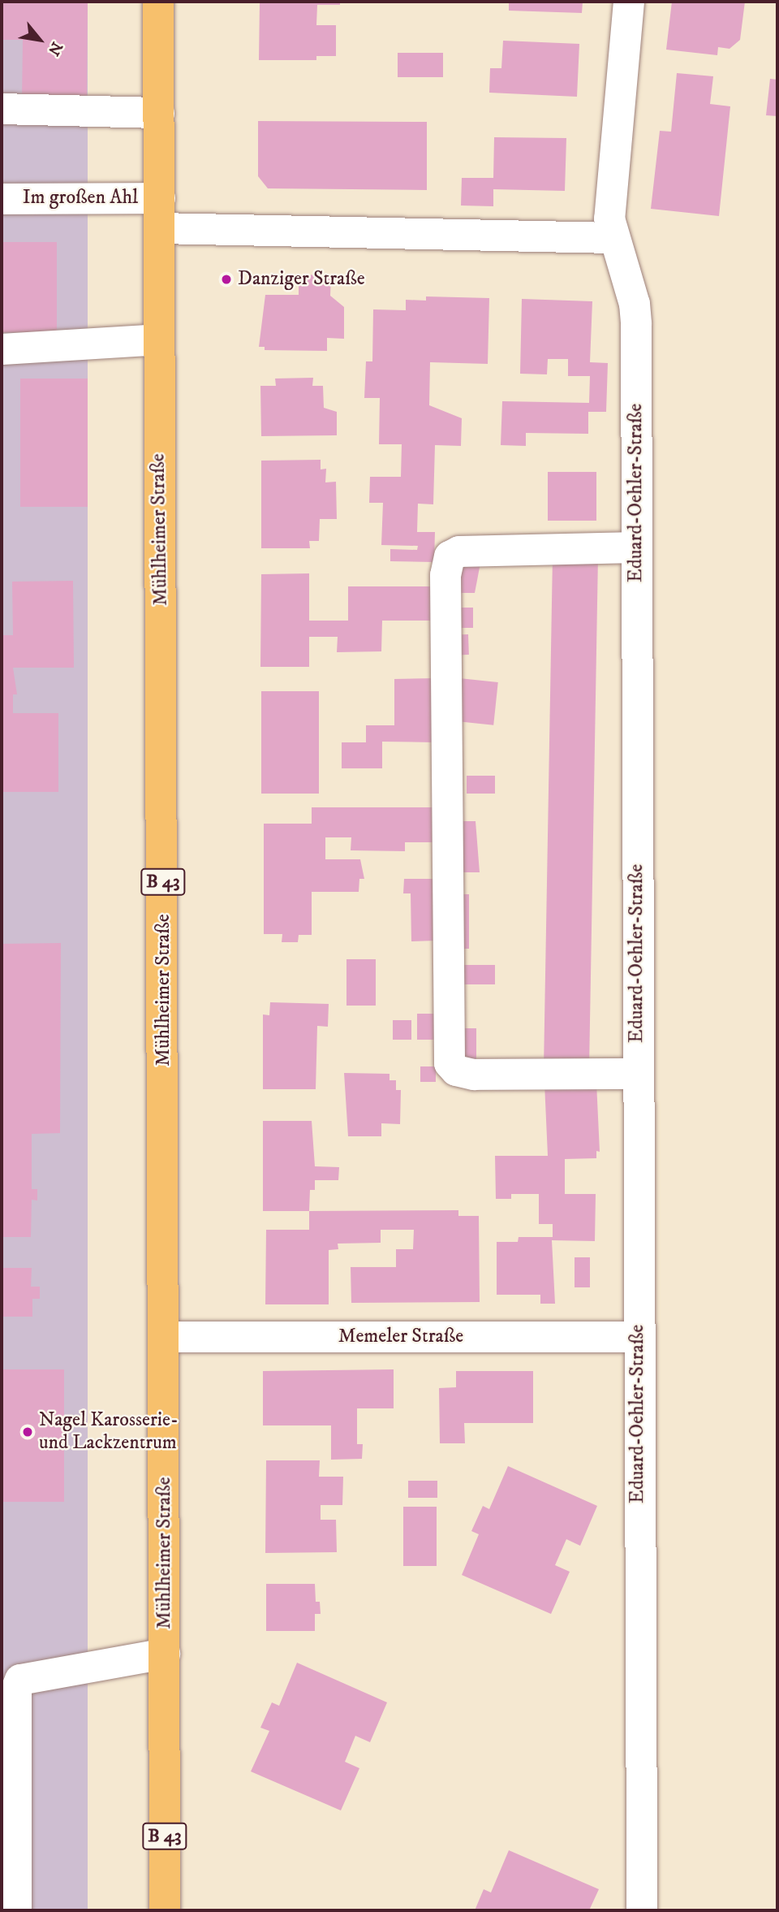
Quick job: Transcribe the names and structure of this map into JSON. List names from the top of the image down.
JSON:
{
  "streets": {
    "main road": ["Mühlheimer Straße", "B 43"],
    "street": ["Im großen Ahl", "Eduard-Oehler-Straße", "Memeler Straße"]
  },
  "crossings": [
    ["Im großen Ahl", "Mühlheimer Straße"],
    ["Eduard-Oehler-Straße", "Memeler Straße"],
    ["Mühlheimer Straße", "Memeler Straße"]
  ],
  "places": ["Danziger Straße", "Nagel Karosserie- und Lackzentrum"],
  "north": "bottom right"
}
